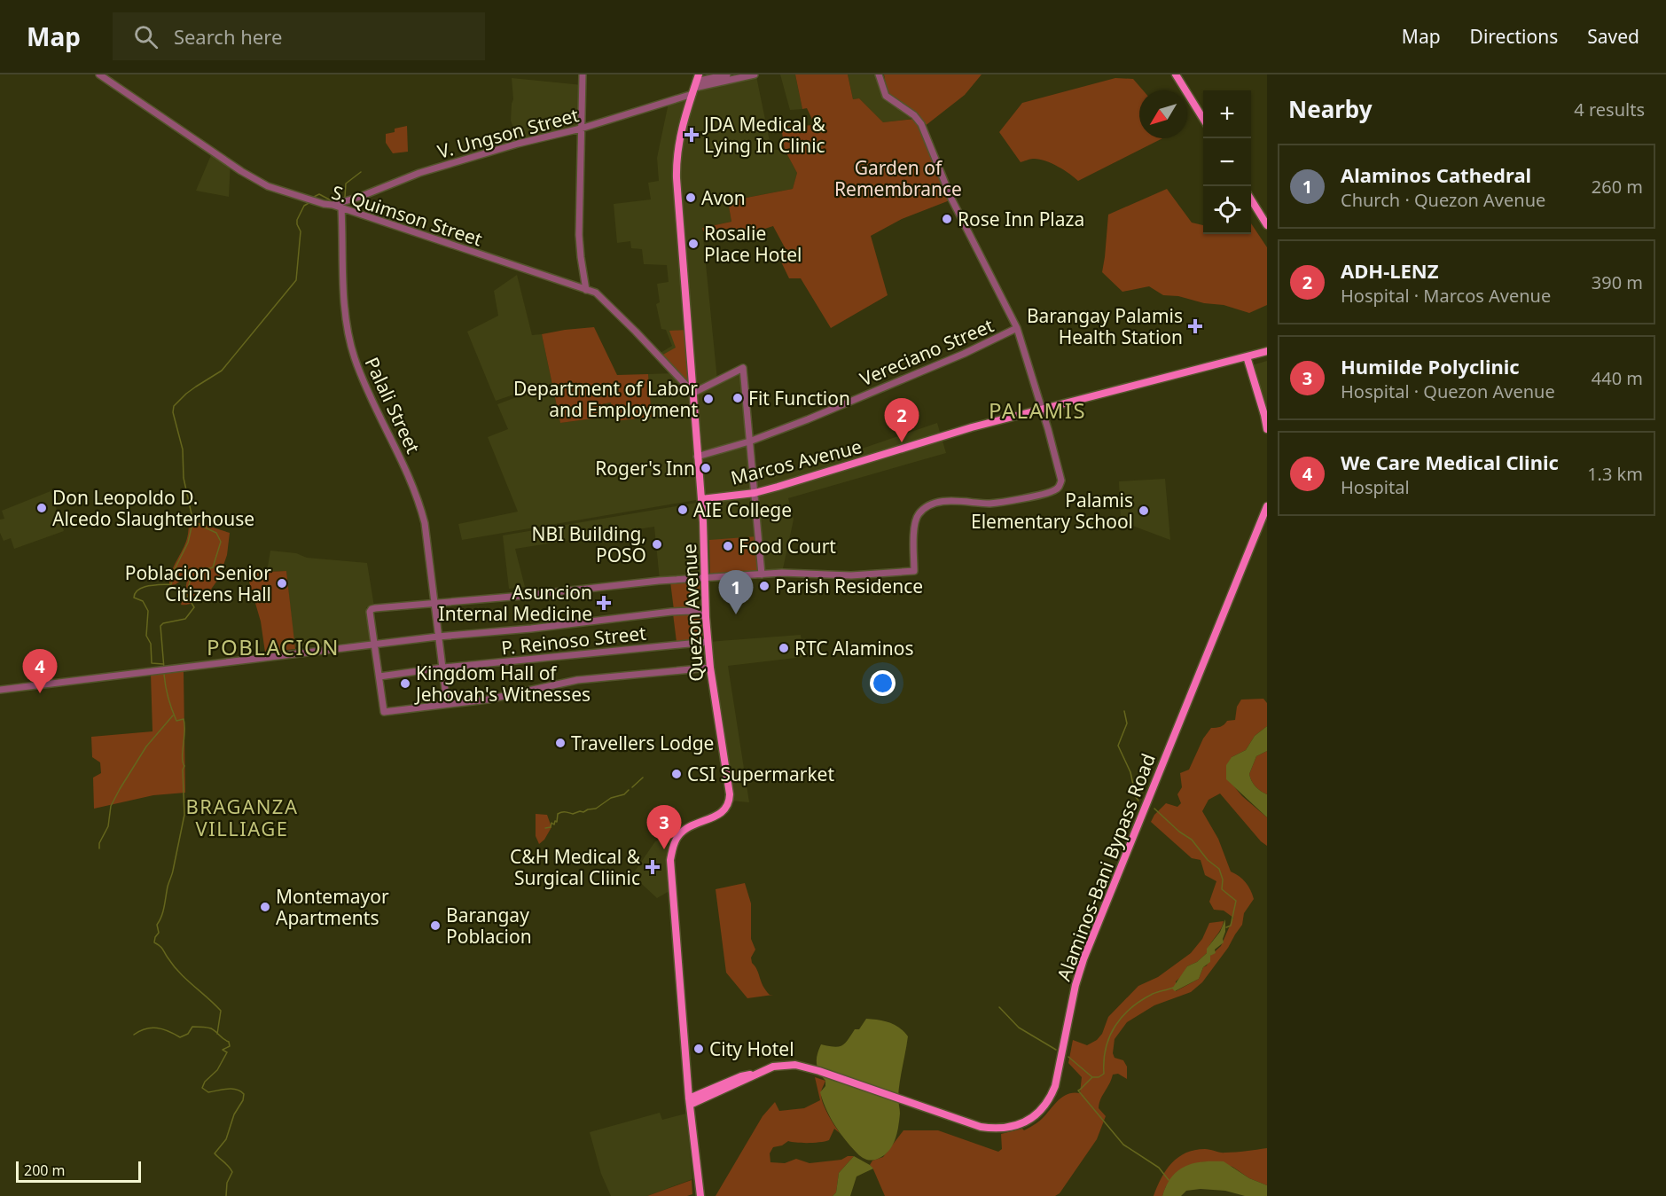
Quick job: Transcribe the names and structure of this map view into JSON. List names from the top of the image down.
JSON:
{
  "streets": {
    "main road": ["Marcos Avenue", "Quezon Avenue", "Alaminos-Bani Bypass Road"],
    "street": [
      "V. Ungson Street",
      "S. Quimson Street",
      "Vereciano Street",
      "Palali Street",
      "P. Reinoso Street"
    ]
  },
  "crossings": [
    ["V. Ungson Street", "S. Quimson Street"],
    ["V. Ungson Street", "Quezon Avenue"],
    ["S. Quimson Street", "Palali Street"],
    ["S. Quimson Street", "Quezon Avenue"],
    ["Vereciano Street", "Quezon Avenue"],
    ["Palali Street", "P. Reinoso Street"],
    ["Marcos Avenue", "Quezon Avenue"],
    ["Quezon Avenue", "P. Reinoso Street"],
    ["Quezon Avenue", "Alaminos-Bani Bypass Road"]
  ],
  "districts": ["PALAMIS", "POBLACION", "BRAGANZA VILLIAGE"],
  "parks": ["Garden of Remembrance"],
  "places": {
    "health": [
      "JDA Medical & Lying In Clinic",
      "Barangay Palamis Health Station",
      "Asuncion Internal Medicine",
      "C&H Medical & Surgical Cliinic"
    ],
    "other": [
      "Avon",
      "Rose Inn Plaza",
      "Rosalie Place Hotel",
      "Fit Function",
      "Department of Labor and Employment",
      "Roger's Inn",
      "Don Leopoldo D. Alcedo Slaughterhouse",
      "AIE College",
      "Palamis Elementary School",
      "NBI Building, POSO",
      "Food Court",
      "Poblacion Senior Citizens Hall",
      "Parish Residence",
      "RTC Alaminos",
      "Kingdom Hall of Jehovah's Witnesses",
      "Travellers Lodge",
      "CSI Supermarket",
      "Montemayor Apartments",
      "Barangay Poblacion",
      "City Hotel"
    ]
  },
  "scale_bar": "200 m",
  "north": "bottom left",
  "page": {
    "header": "Map",
    "search": "Search here",
    "nav": ["Map", "Directions", "Saved"],
    "heading": ["Nearby", "4 results"],
    "map_buttons": ["+", "−"],
    "list": [
      {
        "mark": "1",
        "name": "Alaminos Cathedral",
        "note": "Church · Quezon Avenue",
        "value": "260 m"
      },
      {
        "mark": "2",
        "name": "ADH-LENZ",
        "note": "Hospital · Marcos Avenue",
        "value": "390 m"
      },
      {
        "mark": "3",
        "name": "Humilde Polyclinic",
        "note": "Hospital · Quezon Avenue",
        "value": "440 m"
      },
      {
        "mark": "4",
        "name": "We Care Medical Clinic",
        "note": "Hospital",
        "value": "1.3 km"
      }
    ],
    "pins": [
      "2",
      "1",
      "4",
      "3"
    ],
    "scale": "200 m"
  }
}
